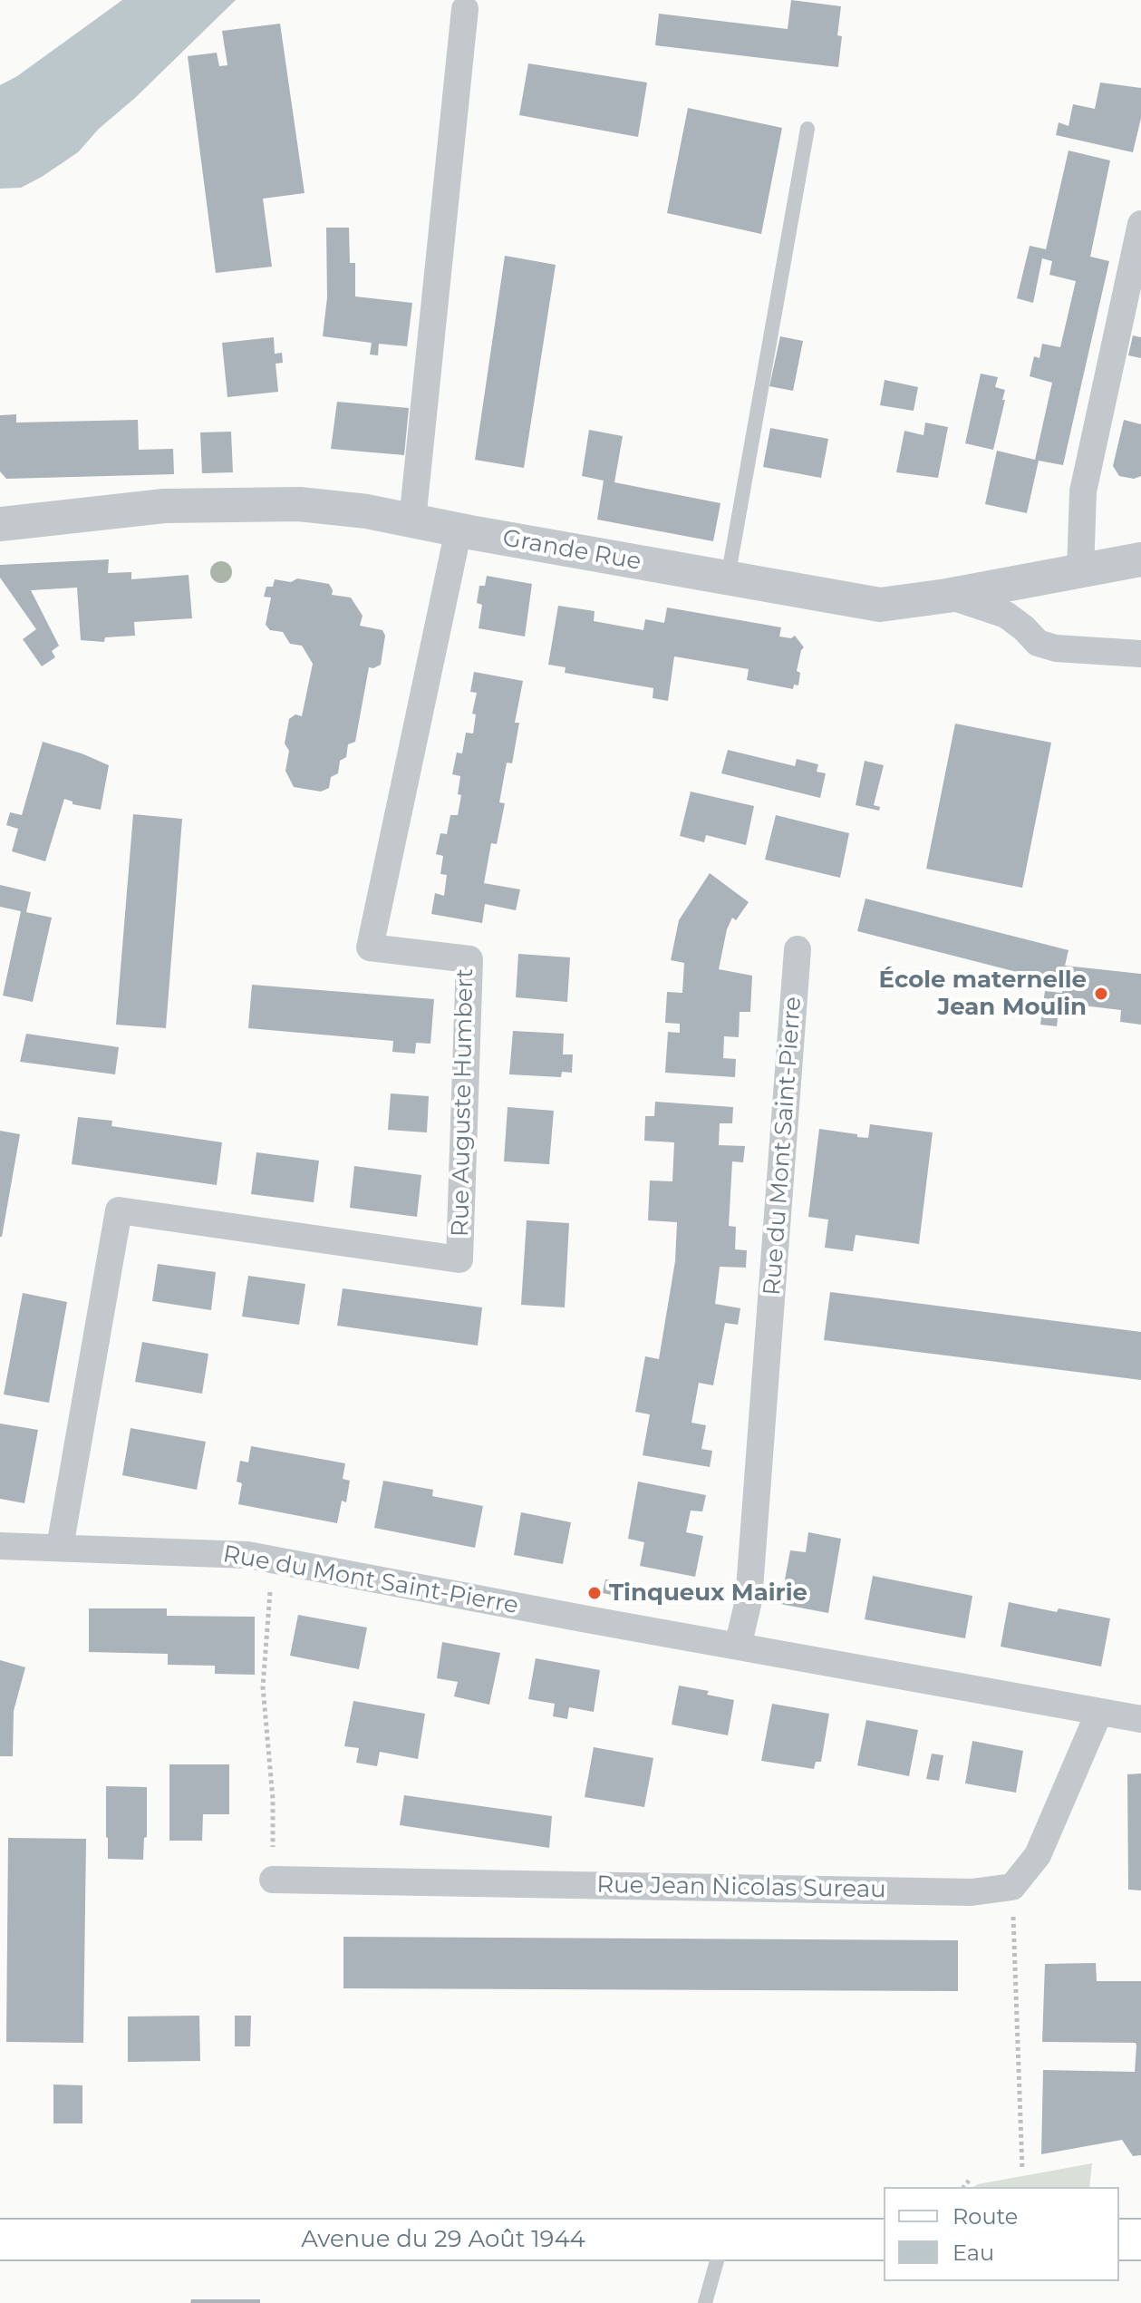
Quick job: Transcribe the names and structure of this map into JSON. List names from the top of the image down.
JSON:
{
  "streets": {
    "main road": ["Avenue du 29 Août 1944"],
    "street": [
      "Grande Rue",
      "Rue Auguste Humbert",
      "Rue du Mont Saint-Pierre",
      "Rue Jean Nicolas Sureau"
    ]
  },
  "crossings": [
    ["Grande Rue", "Rue Auguste Humbert"],
    ["Rue Auguste Humbert", "Rue du Mont Saint-Pierre"]
  ],
  "places": ["École maternelle Jean Moulin", "Tinqueux Mairie"],
  "legend": ["Route", "Eau"]
}
